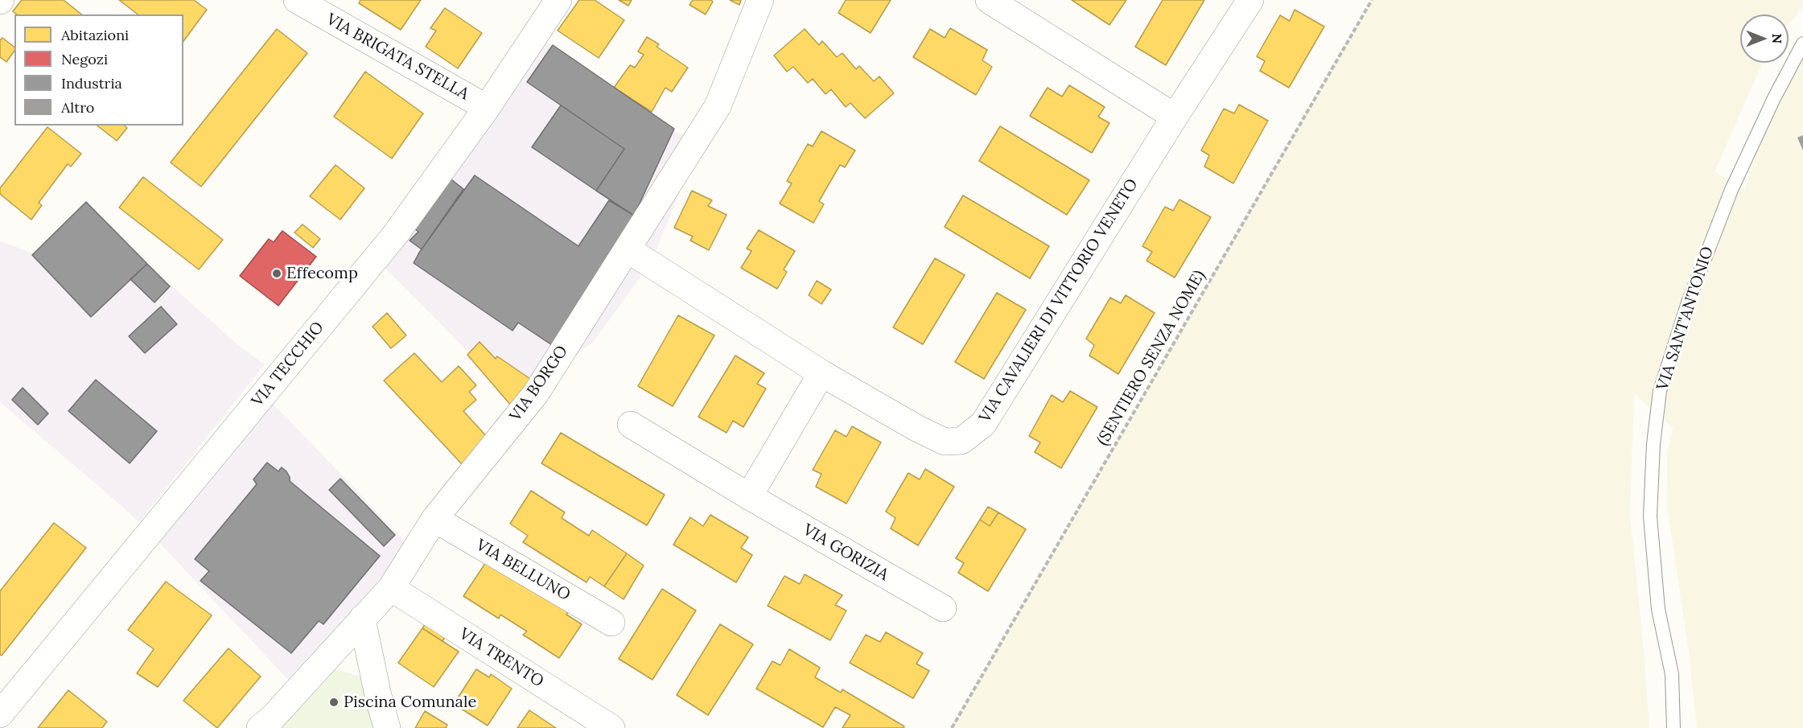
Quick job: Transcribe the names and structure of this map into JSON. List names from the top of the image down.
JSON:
{
  "streets": {
    "street": [
      "VIA BRIGATA STELLA",
      "VIA CAVALIERI DI VITTORIO VENETO",
      "VIA TECCHIO",
      "VIA BORGO",
      "VIA GORIZIA",
      "VIA BELLUNO",
      "VIA TRENTO"
    ],
    "lane": ["VIA SANT'ANTONIO"],
    "path": ["(SENTIERO SENZA NOME)"]
  },
  "crossings": [
    ["VIA BRIGATA STELLA", "VIA TECCHIO"],
    ["VIA CAVALIERI DI VITTORIO VENETO", "VIA BORGO"],
    ["VIA BORGO", "VIA BELLUNO"],
    ["VIA BORGO", "VIA TRENTO"]
  ],
  "places": ["Effecomp", "Piscina Comunale"],
  "legend": [
    "Abitazioni",
    "Negozi",
    "Industria",
    "Altro"
  ],
  "north": "right"
}
